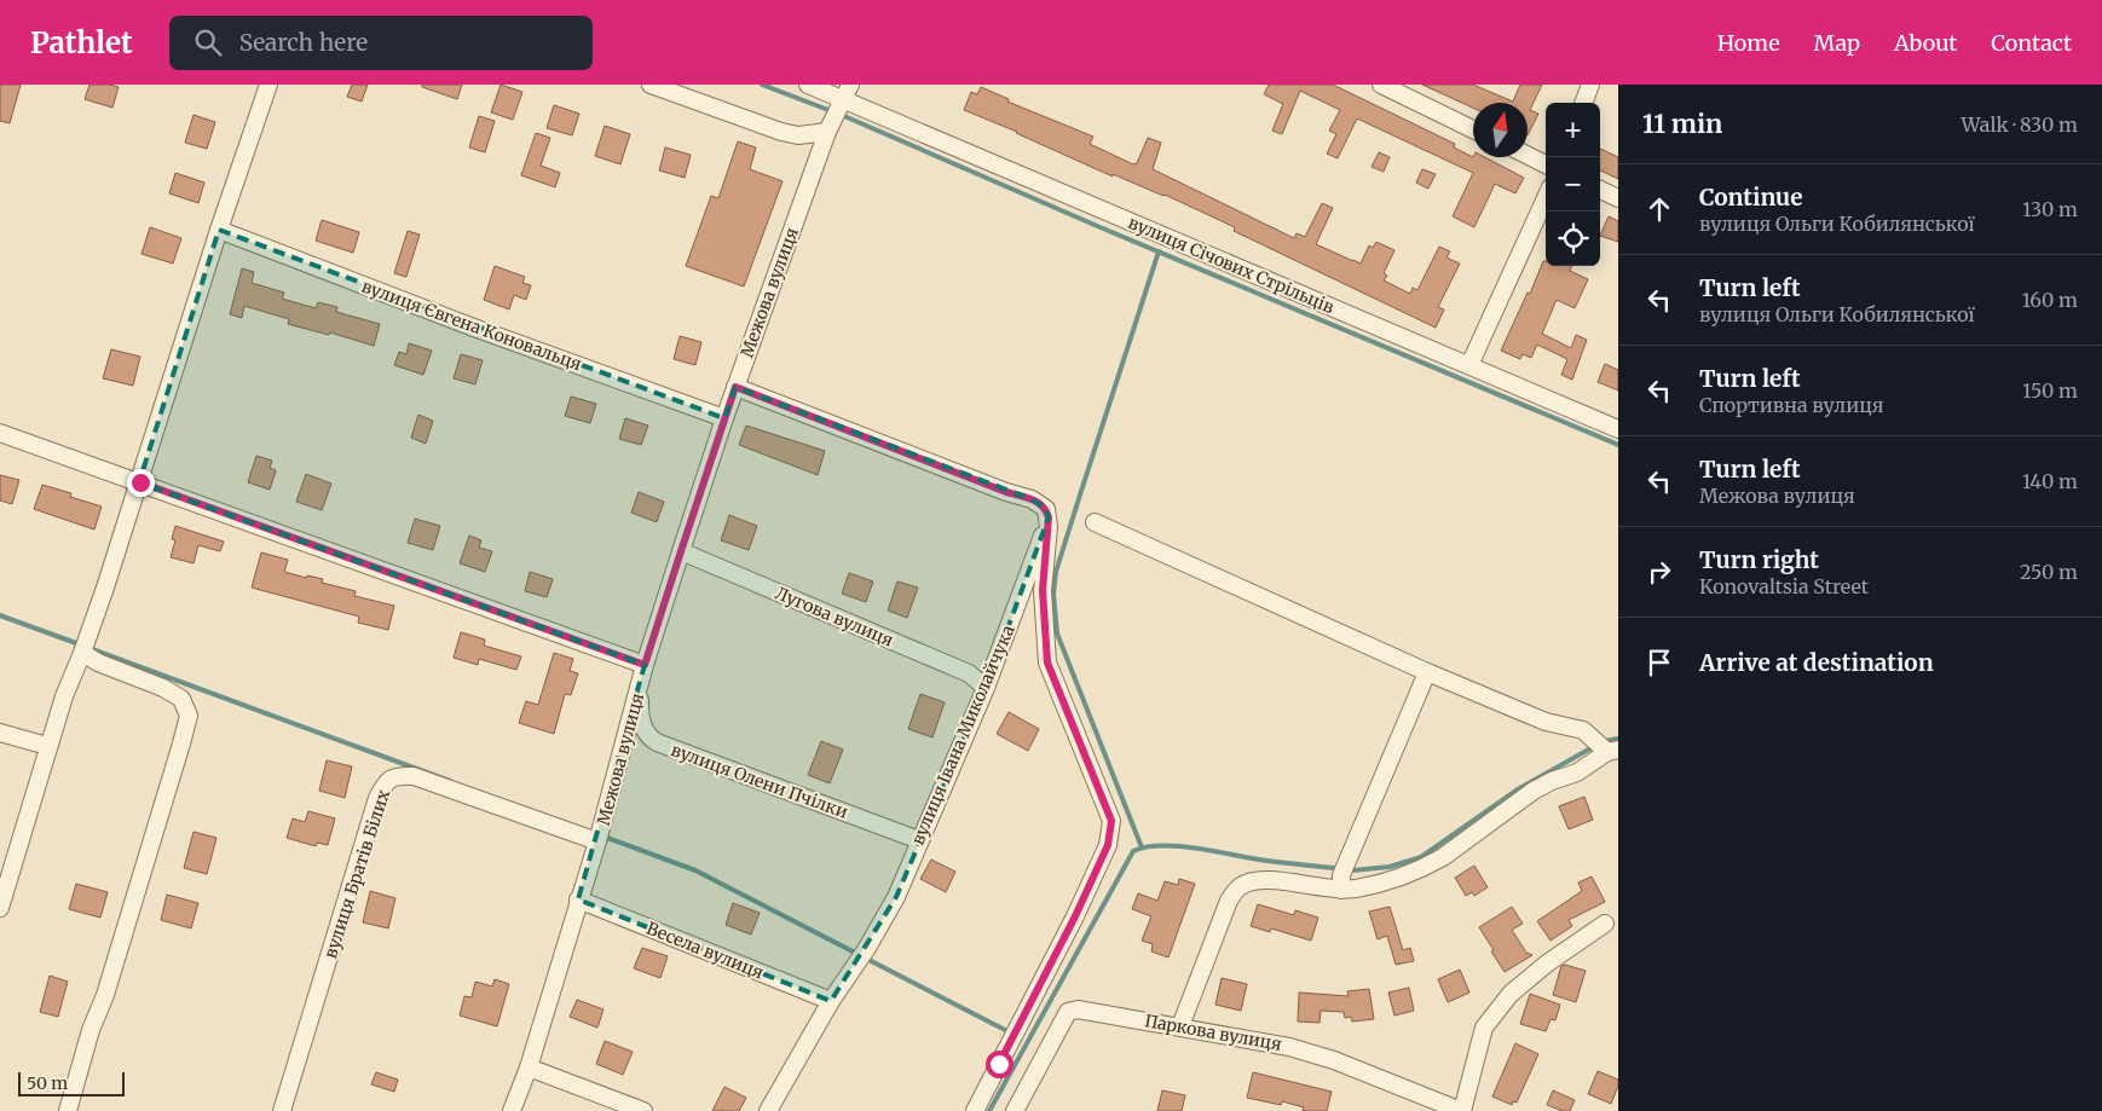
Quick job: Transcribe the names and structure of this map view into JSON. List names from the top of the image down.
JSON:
{
  "streets": {
    "street": [
      "вулиця Січових Стрільців",
      "Межова вулиця",
      "вулиця Євгена Коновальця",
      "Лугова вулиця",
      "вулиця Івана Миколайчука",
      "вулиця Олени Пчілки",
      "вулиця Братів Білих",
      "Весела вулиця",
      "Паркова вулиця"
    ]
  },
  "crossings": [
    ["вулиця Січових Стрільців", "Межова вулиця"],
    ["Межова вулиця", "вулиця Євгена Коновальця"],
    ["Межова вулиця", "Лугова вулиця"],
    ["Межова вулиця", "вулиця Олени Пчілки"],
    ["Межова вулиця", "вулиця Братів Білих"],
    ["Межова вулиця", "Весела вулиця"],
    ["Лугова вулиця", "вулиця Івана Миколайчука"],
    ["вулиця Івана Миколайчука", "вулиця Олени Пчілки"],
    ["вулиця Івана Миколайчука", "Весела вулиця"]
  ],
  "scale_bar": "50 m",
  "north": "top",
  "page": {
    "header": "Pathlet",
    "search": "Search here",
    "nav": [
      "Home",
      "Map",
      "About",
      "Contact"
    ],
    "heading": ["11 min", "Walk · 830 m"],
    "map_buttons": ["+", "−"],
    "list": [
      ["Continue", "вулиця Ольги Кобилянської", "130 m"],
      ["Turn left", "вулиця Ольги Кобилянської", "160 m"],
      ["Turn left", "Спортивна вулиця", "150 m"],
      ["Turn left", "Межова вулиця", "140 m"],
      ["Turn right", "Konovaltsia Street", "250 m"],
      "Arrive at destination"
    ],
    "scale": "50 m"
  }
}
